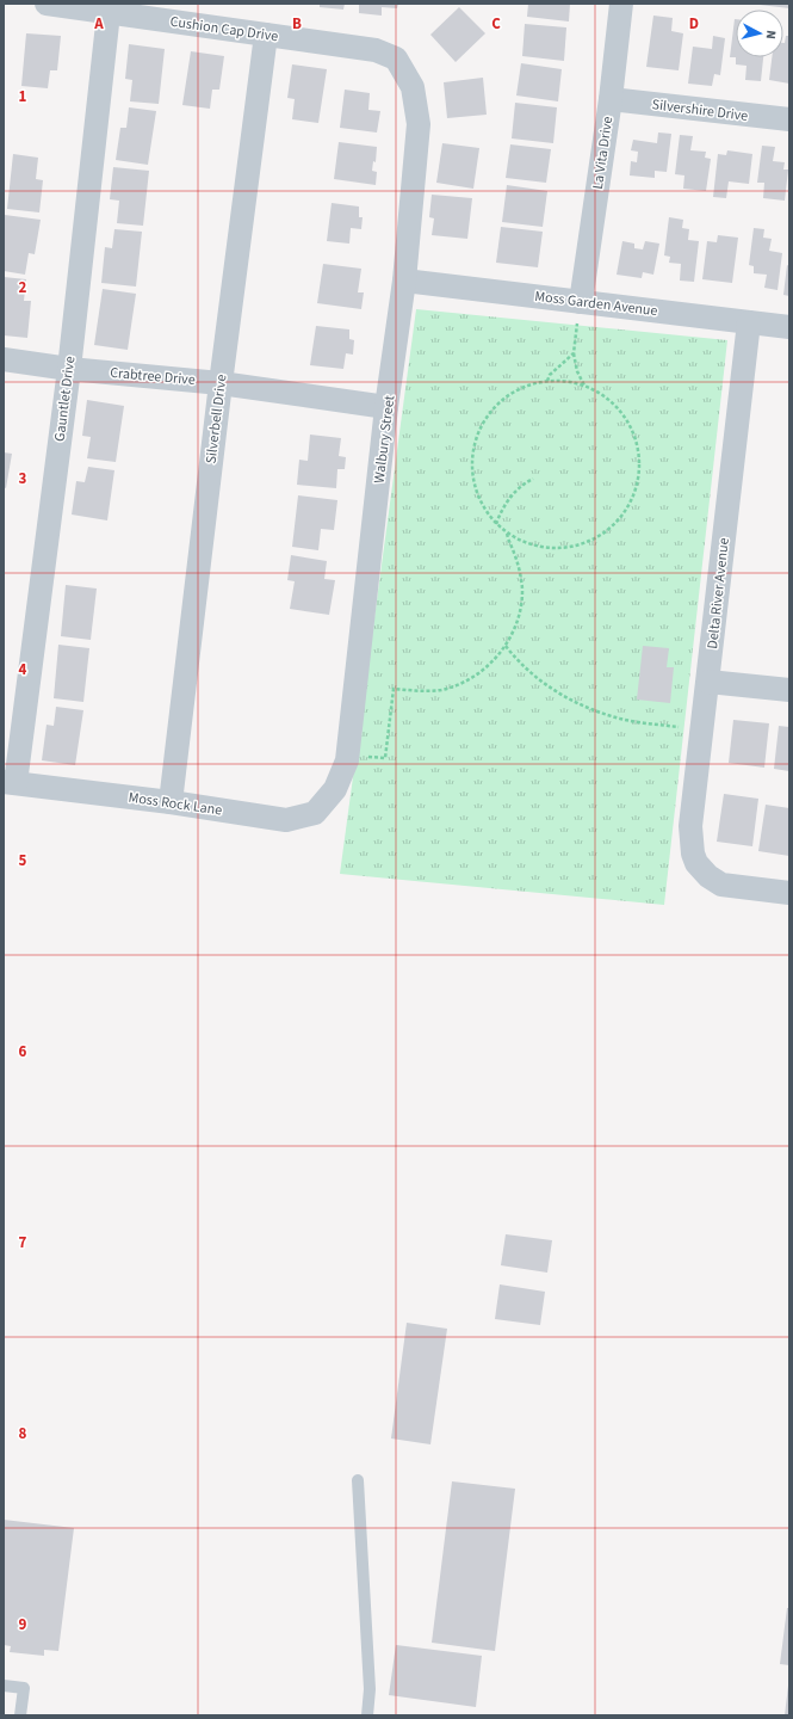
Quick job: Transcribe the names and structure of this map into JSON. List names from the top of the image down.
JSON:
{
  "streets": {
    "street": [
      "Cushion Cap Drive",
      "Silvershire Drive",
      "La Vita Drive",
      "Moss Garden Avenue",
      "Crabtree Drive",
      "Gauntlet Drive",
      "Silverbell Drive",
      "Walbury Street",
      "Delta River Avenue",
      "Moss Rock Lane"
    ]
  },
  "crossings": [
    ["Cushion Cap Drive", "Gauntlet Drive"],
    ["Cushion Cap Drive", "Silverbell Drive"],
    ["Cushion Cap Drive", "Walbury Street"],
    ["Silvershire Drive", "La Vita Drive"],
    ["La Vita Drive", "Moss Garden Avenue"],
    ["Moss Garden Avenue", "Walbury Street"],
    ["Moss Garden Avenue", "Delta River Avenue"],
    ["Crabtree Drive", "Gauntlet Drive"],
    ["Crabtree Drive", "Silverbell Drive"],
    ["Crabtree Drive", "Walbury Street"],
    ["Gauntlet Drive", "Moss Rock Lane"],
    ["Silverbell Drive", "Moss Rock Lane"],
    ["Walbury Street", "Moss Rock Lane"]
  ],
  "north": "right",
  "grid": {
    "columns": [
      "A",
      "B",
      "C",
      "D"
    ],
    "rows": [
      "1",
      "2",
      "3",
      "4",
      "5",
      "6",
      "7",
      "8",
      "9"
    ]
  }
}
